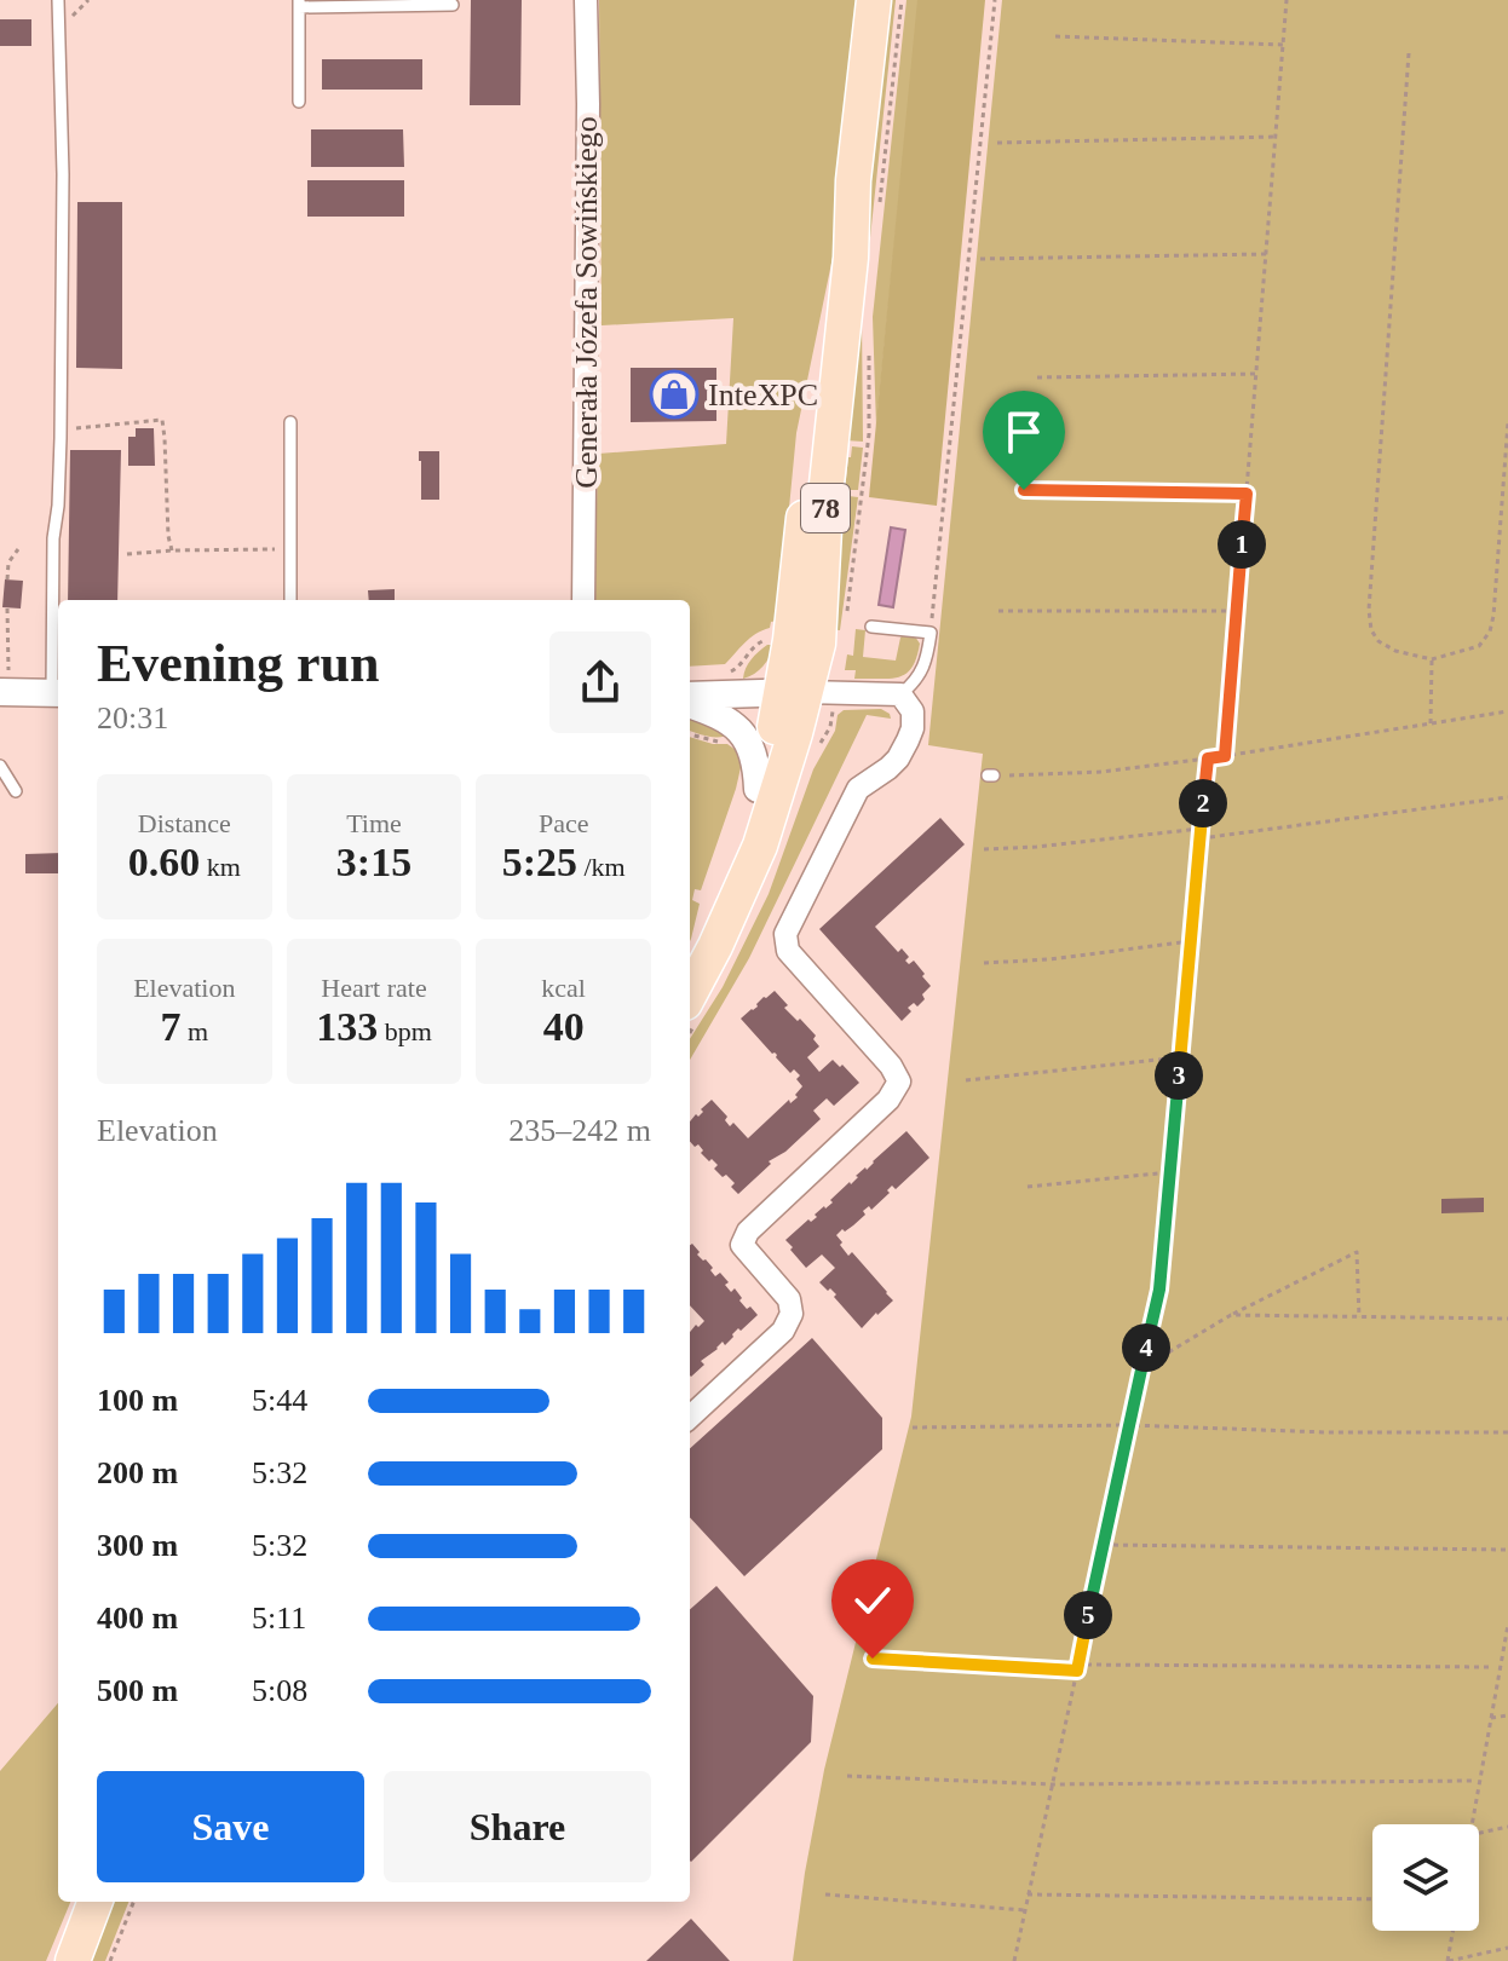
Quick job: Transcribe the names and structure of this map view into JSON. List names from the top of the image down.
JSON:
{
  "streets": {
    "main road": ["78"],
    "street": ["Generała Józefa Sowińskiego"]
  },
  "places": {
    "shop": ["InteXPC"]
  },
  "page": {
    "pins": [
      "1",
      "2",
      "3",
      "4",
      "5"
    ],
    "heading": ["Evening run", "20:31"],
    "stats": [
      ["Distance", "0.60 km"],
      ["Time", "3:15"],
      ["Pace", "5:25 /km"],
      ["Elevation", "7 m"],
      ["Heart rate", "133 bpm"],
      ["kcal", "40"]
    ],
    "chart": ["Elevation", "235–242 m"],
    "list": [
      {
        "name": "100 m",
        "note": "5:44"
      },
      {
        "name": "200 m",
        "note": "5:32"
      },
      {
        "name": "300 m",
        "note": "5:32"
      },
      {
        "name": "400 m",
        "note": "5:11"
      },
      {
        "name": "500 m",
        "note": "5:08"
      }
    ],
    "buttons": ["Save", "Share"]
  }
}
